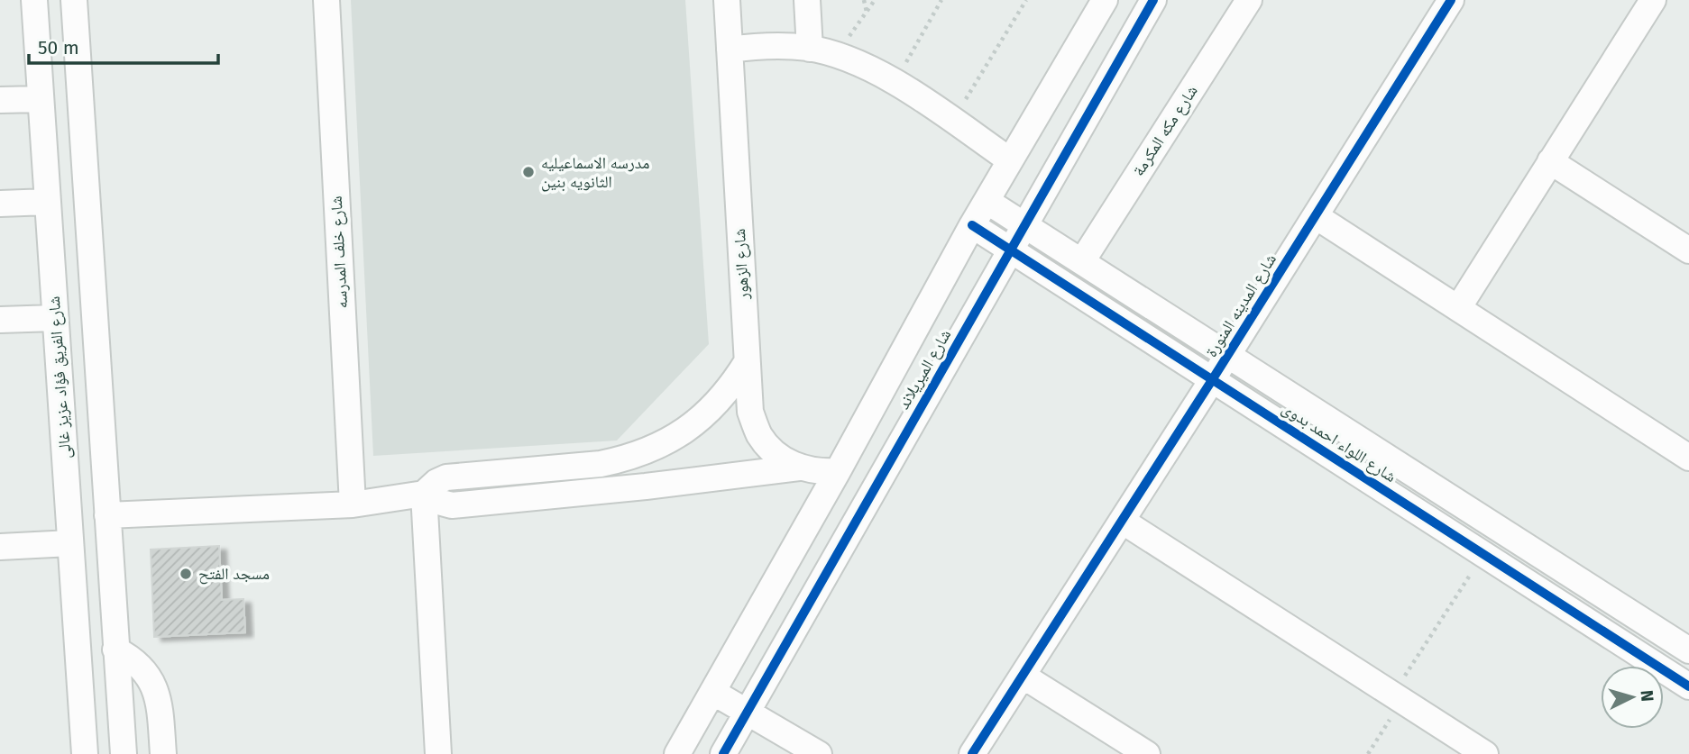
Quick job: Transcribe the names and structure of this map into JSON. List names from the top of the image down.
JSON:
{
  "streets": {
    "street": [
      "شارع مكه المكرمة",
      "شارع خلف المدرسه",
      "شارع الزهور",
      "شارع المدينه المنورة",
      "شارع الميريلاند",
      "شارع الفريق فؤاد عزيز غالى",
      "شارع اللواء احمد بدوى"
    ]
  },
  "crossings": [
    ["شارع مكه المكرمة", "شارع اللواء احمد بدوى"],
    ["شارع الزهور", "شارع الميريلاند"],
    ["شارع المدينه المنورة", "شارع اللواء احمد بدوى"],
    ["شارع الميريلاند", "شارع اللواء احمد بدوى"]
  ],
  "places": ["مدرسه الاسماعيليه الثانويه بنين", "مسجد الفتح"],
  "scale_bar": "50 m",
  "north": "right"
}
